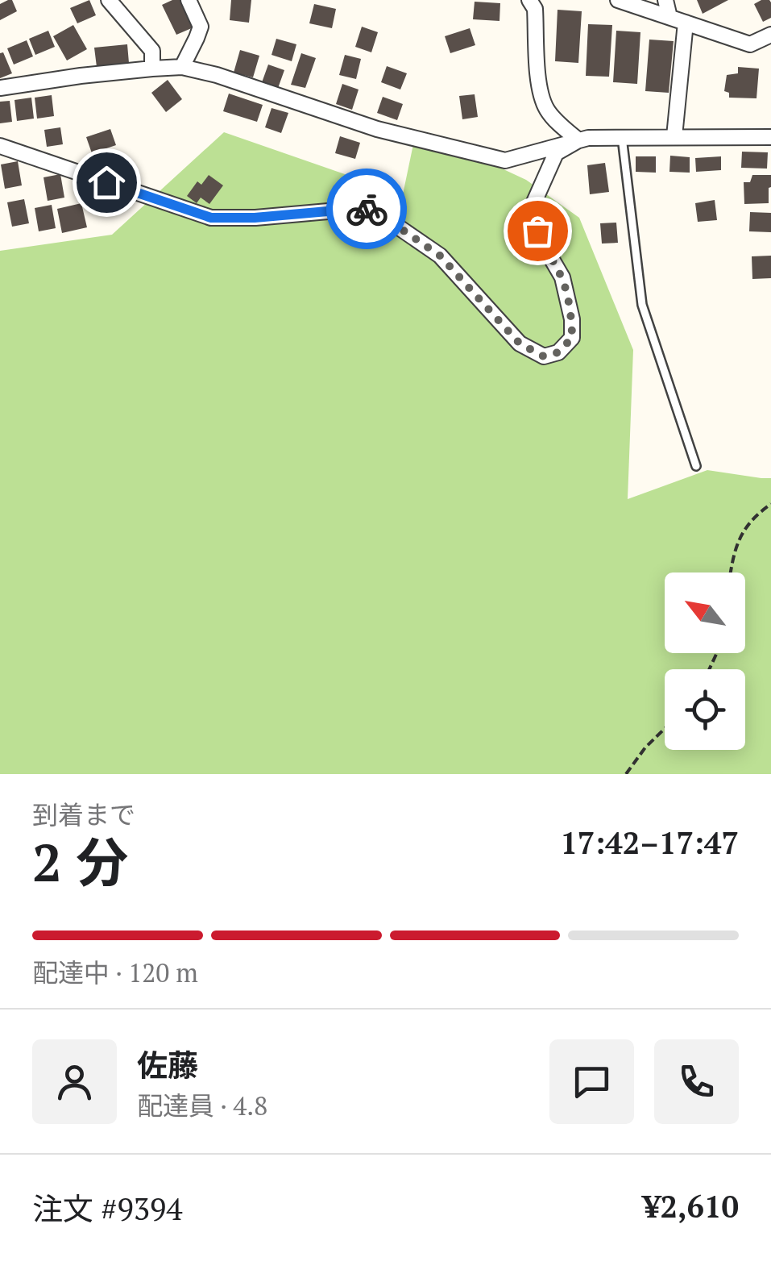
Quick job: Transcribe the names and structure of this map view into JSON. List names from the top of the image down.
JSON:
{
  "north": "top left",
  "page": {
    "heading": ["2 分", "到着まで", "17:42–17:47"],
    "panel": [
      "佐藤",
      "配達員 · 4.8",
      "注文 #9394",
      "¥2,610"
    ],
    "bar": "配達中 · 120 m"
  }
}
